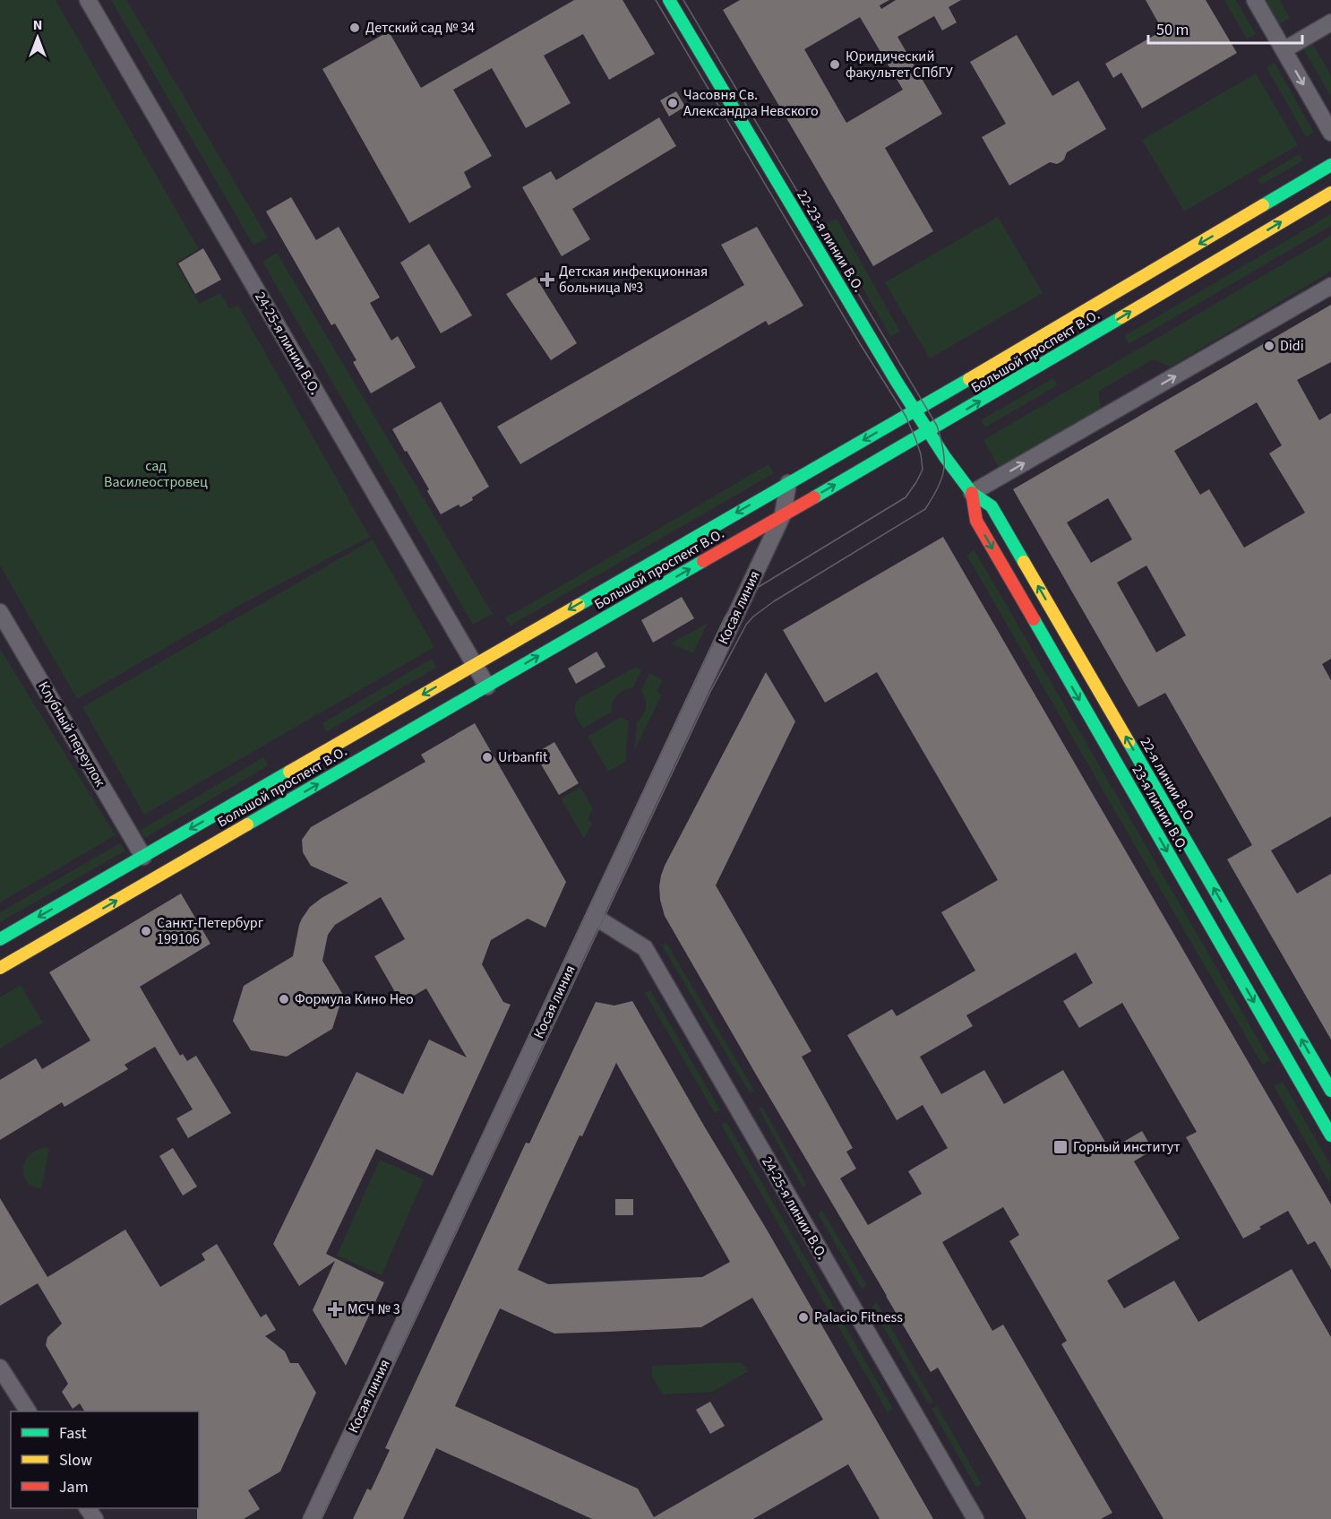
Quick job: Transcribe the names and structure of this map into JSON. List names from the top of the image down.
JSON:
{
  "streets": {
    "main road": [
      "22-23-я линии В.О.",
      "Большой проспект В.О.",
      "22-я линии В.О.",
      "23-я линии В.О."
    ],
    "street": ["24-25-я линии В.О.", "Косая линия", "Клубный переулок"]
  },
  "crossings": [
    ["22-23-я линии В.О.", "Большой проспект В.О."],
    ["22-23-я линии В.О.", "22-я линии В.О."],
    ["22-23-я линии В.О.", "23-я линии В.О."],
    ["24-25-я линии В.О.", "Большой проспект В.О."],
    ["24-25-я линии В.О.", "Косая линия"],
    ["Большой проспект В.О.", "Косая линия"],
    ["Большой проспект В.О.", "Клубный переулок"],
    ["22-я линии В.О.", "23-я линии В.О."]
  ],
  "one_way": ["22-я линии В.О.", "23-я линии В.О."],
  "parks": ["сад Василеостровец"],
  "places": {
    "other": [
      "Детский сад № 34",
      "Юридический факультет СПбГУ",
      "Часовня Св. Александра Невского",
      "Didi",
      "Urbanfit",
      "Санкт-Петербург 199106",
      "Формула Кино Нео",
      "Palacio Fitness"
    ],
    "health": ["Детская инфекционная больница №3", "МСЧ № 3"],
    "transit": ["Горный институт"]
  },
  "legend": ["Fast", "Slow", "Jam"],
  "scale_bar": "50 m",
  "north": "top"
}
